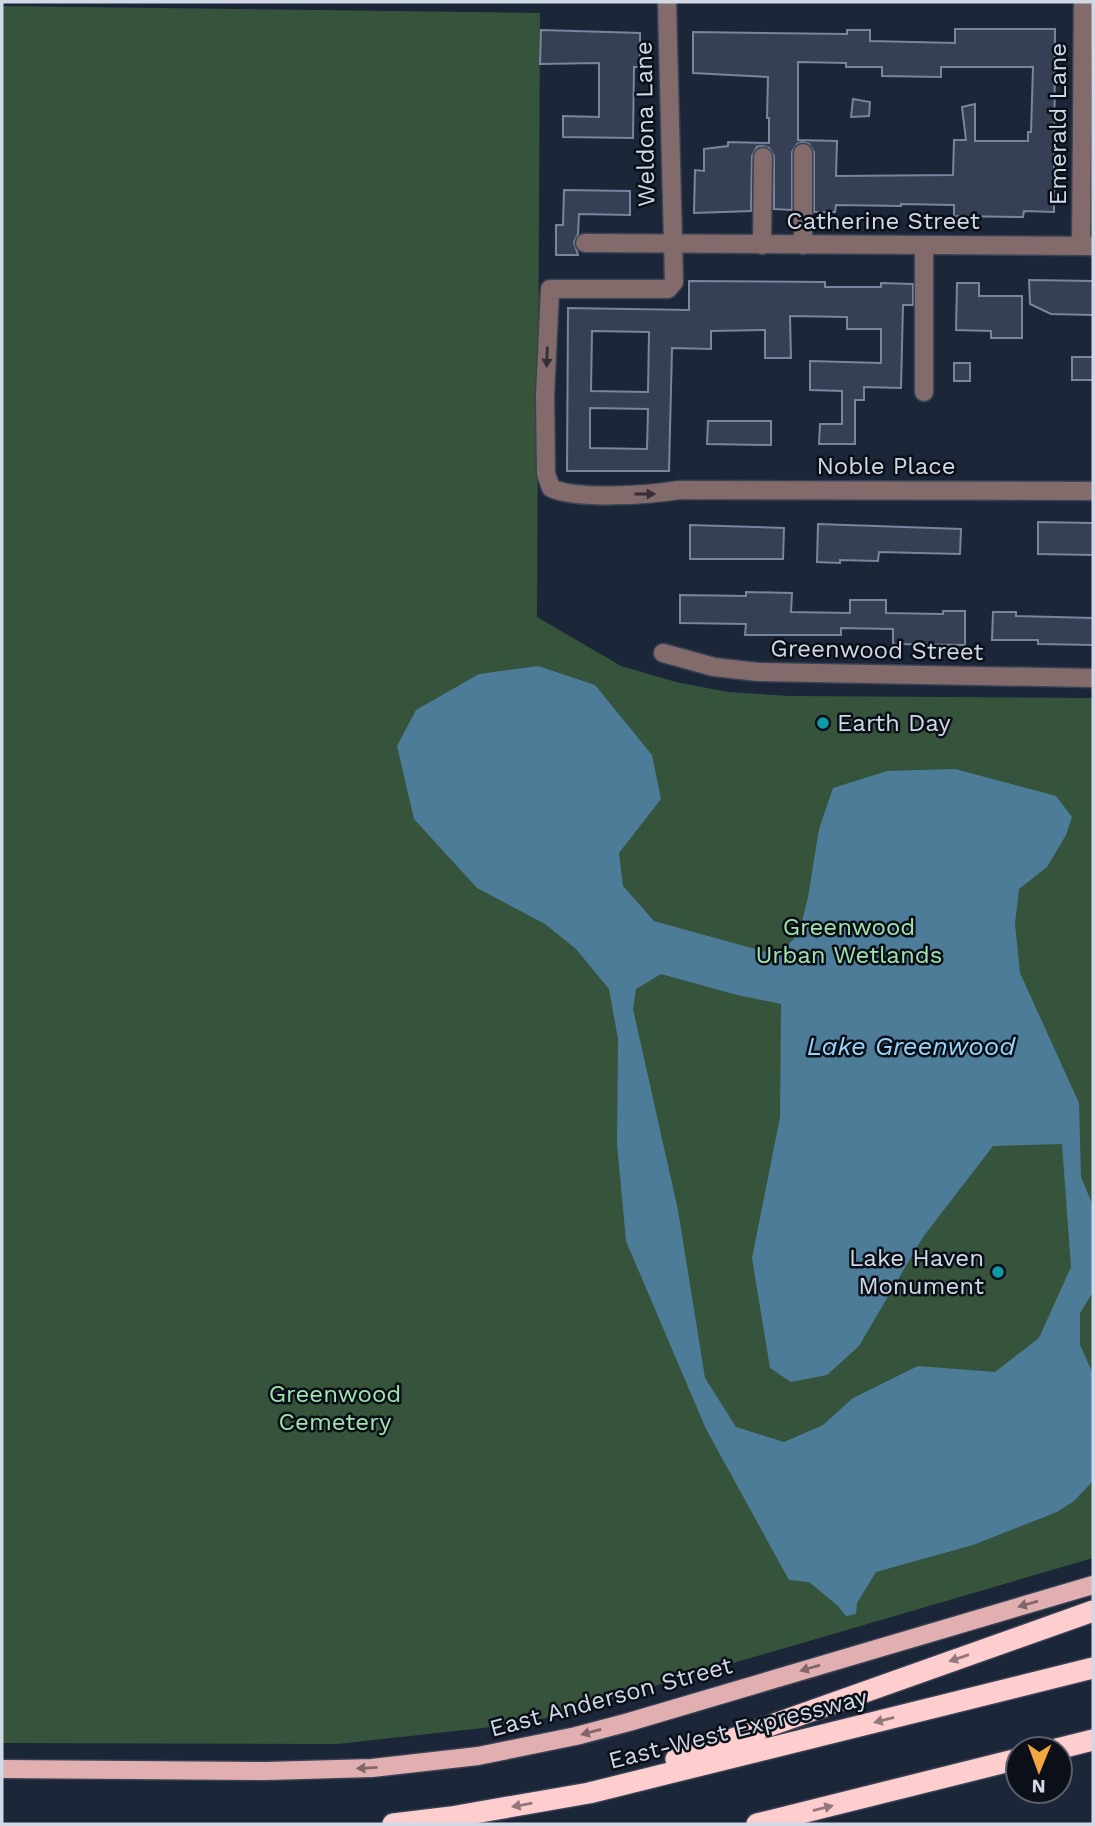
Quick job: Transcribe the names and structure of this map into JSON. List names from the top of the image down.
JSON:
{
  "streets": {
    "highway": ["East-West Expressway"],
    "main road": ["East Anderson Street"],
    "street": [
      "Weldona Lane",
      "Emerald Lane",
      "Catherine Street",
      "Noble Place",
      "Greenwood Street"
    ]
  },
  "crossings": [
    ["Weldona Lane", "Catherine Street"],
    ["Weldona Lane", "Noble Place"],
    ["Emerald Lane", "Catherine Street"]
  ],
  "one_way": ["East Anderson Street"],
  "water": ["Lake Greenwood"],
  "parks": ["Greenwood Urban Wetlands", "Greenwood Cemetery"],
  "places": ["Earth Day", "Lake Haven Monument"],
  "north": "bottom"
}
